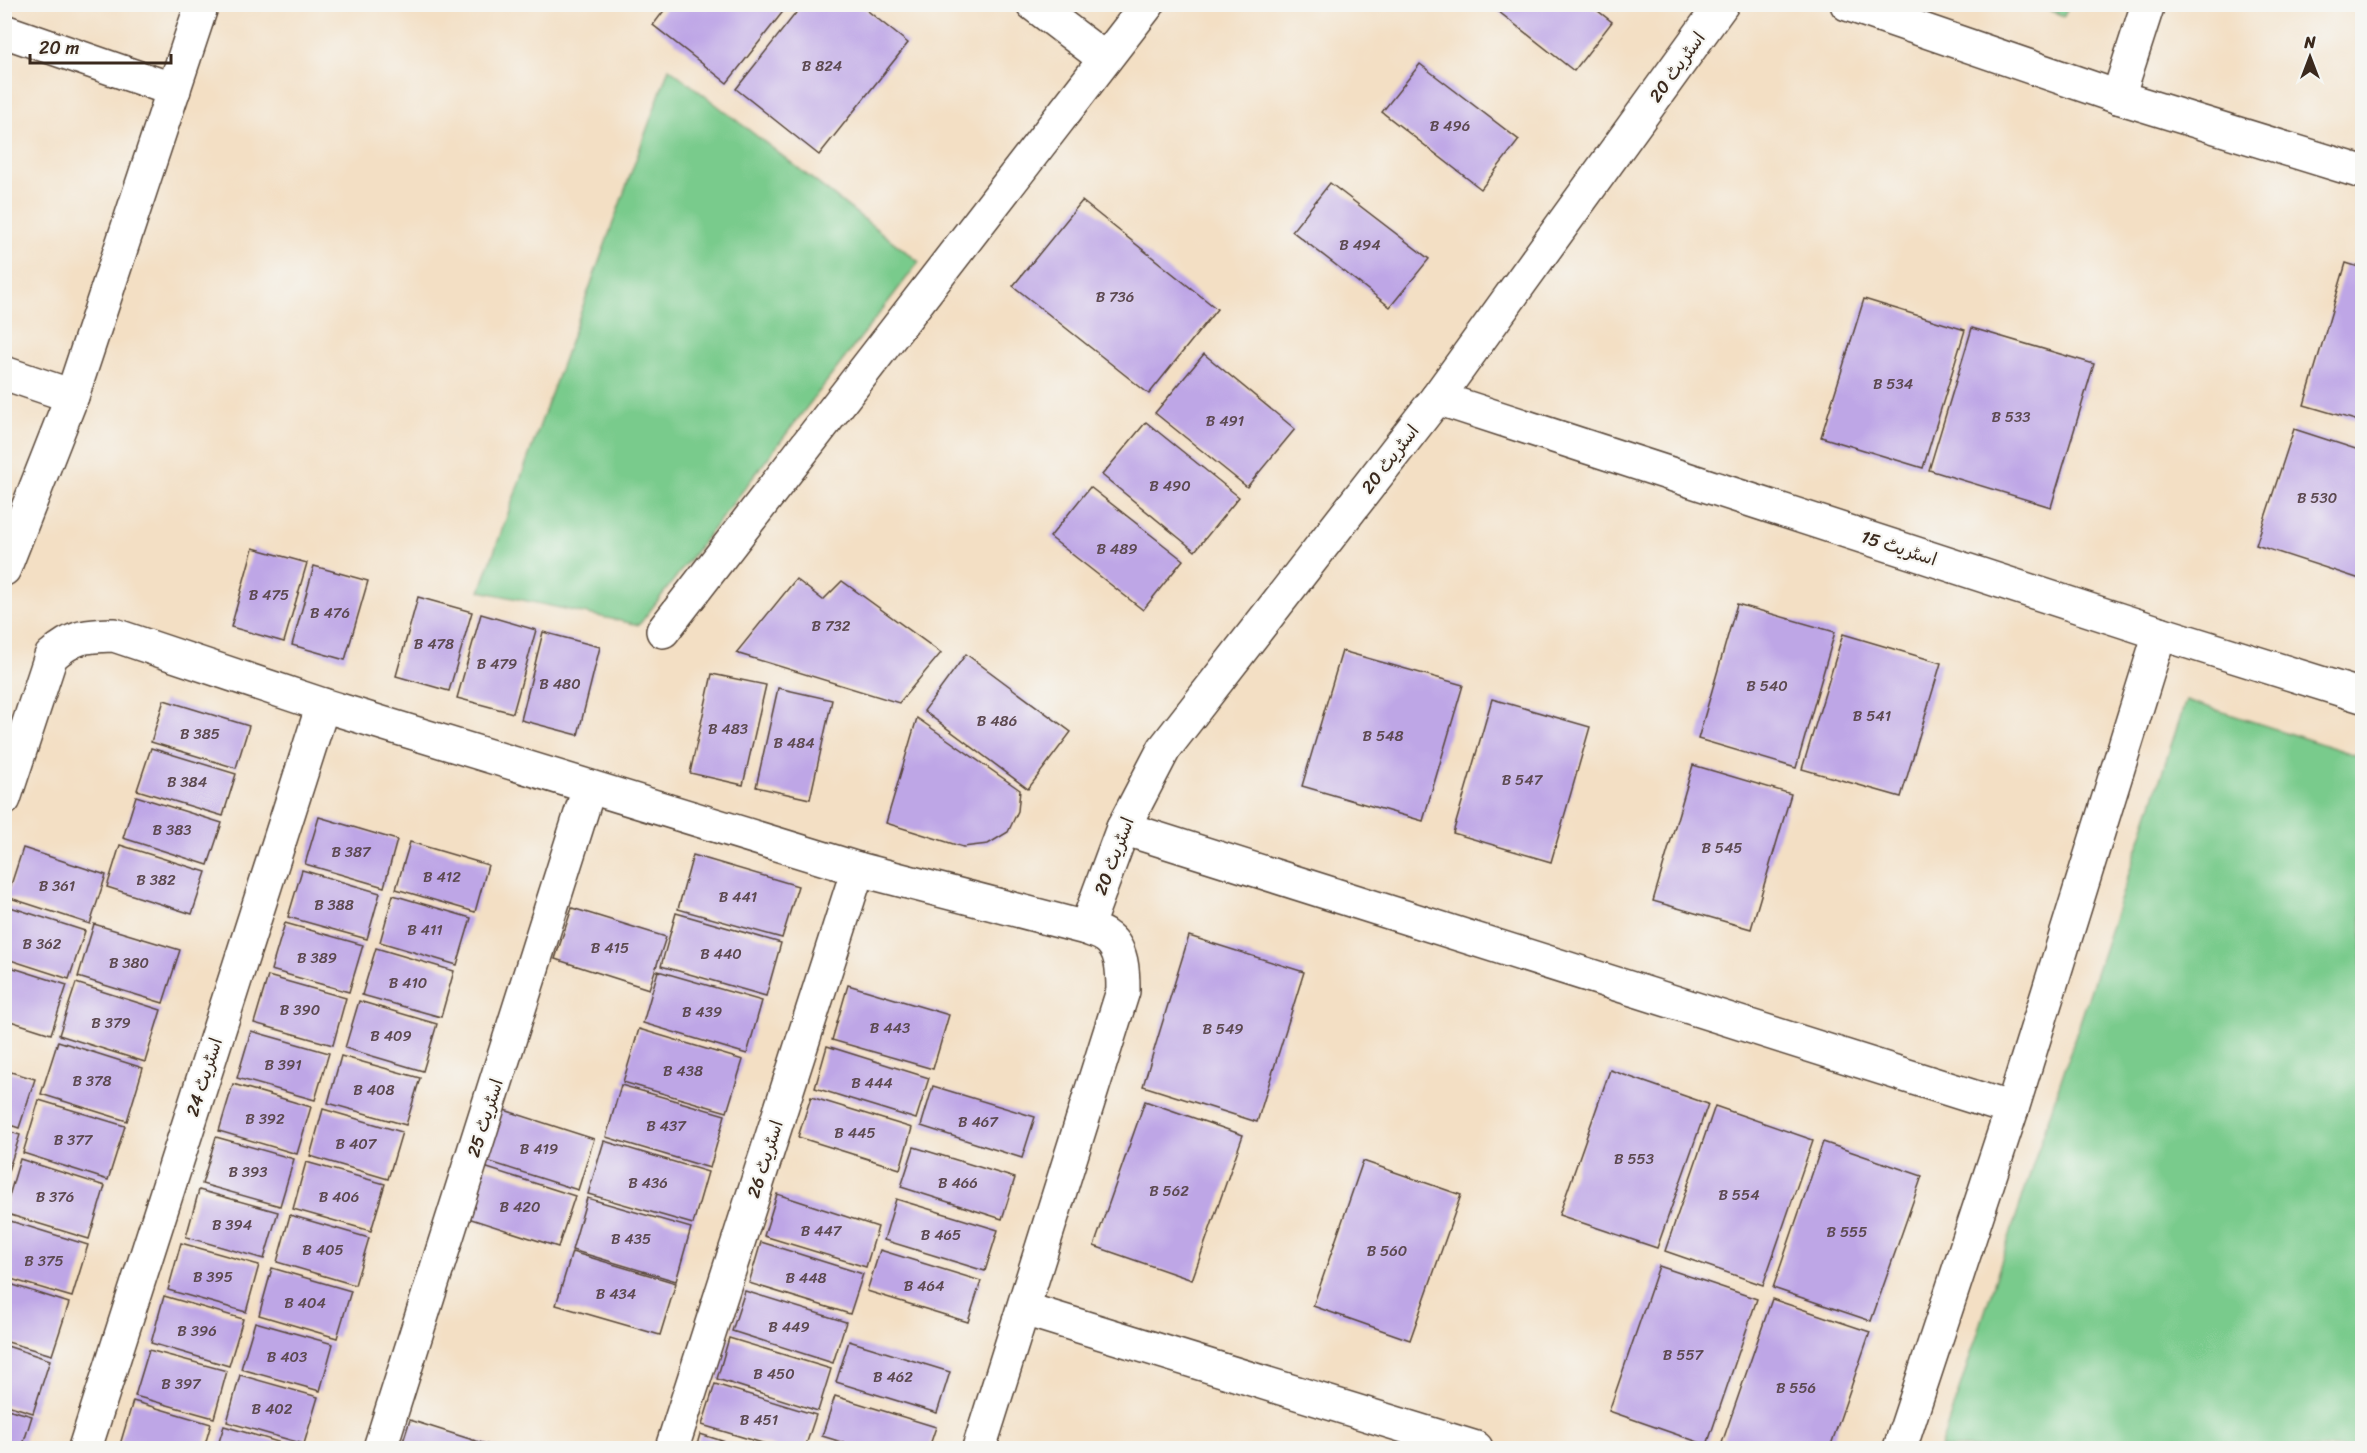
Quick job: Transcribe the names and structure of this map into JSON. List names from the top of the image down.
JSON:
{
  "streets": {
    "street": [
      "اسٹریٹ 20",
      "اسٹریٹ 15",
      "اسٹریٹ 24",
      "اسٹریٹ 25",
      "اسٹریٹ 26"
    ]
  },
  "crossings": [
    ["اسٹریٹ 20", "اسٹریٹ 15"]
  ],
  "house_numbers": [
    "B 824",
    "B 496",
    "B 494",
    "B 736",
    "B 534",
    "B 533",
    "B 491",
    "B 490",
    "B 530",
    "B 489",
    "B 475",
    "B 476",
    "B 732",
    "B 478",
    "B 479",
    "B 480",
    "B 540",
    "B 541",
    "B 486",
    "B 483",
    "B 385",
    "B 548",
    "B 484",
    "B 547",
    "B 384",
    "B 383",
    "B 545",
    "B 387",
    "B 412",
    "B 382",
    "B 361",
    "B 441",
    "B 388",
    "B 411",
    "B 362",
    "B 415",
    "B 440",
    "B 389",
    "B 380",
    "B 410",
    "B 390",
    "B 439",
    "B 379",
    "B 443",
    "B 549",
    "B 409",
    "B 391",
    "B 438",
    "B 378",
    "B 444",
    "B 408",
    "B 392",
    "B 467",
    "B 437",
    "B 445",
    "B 377",
    "B 407",
    "B 419",
    "B 553",
    "B 393",
    "B 436",
    "B 466",
    "B 562",
    "B 554",
    "B 376",
    "B 406",
    "B 420",
    "B 394",
    "B 447",
    "B 555",
    "B 465",
    "B 435",
    "B 405",
    "B 560",
    "B 375",
    "B 395",
    "B 448",
    "B 464",
    "B 434",
    "B 404",
    "B 449",
    "B 396",
    "B 557",
    "B 403",
    "B 450",
    "B 462",
    "B 397",
    "B 556",
    "B 402",
    "B 451"
  ],
  "scale_bar": "20 m",
  "north": "top"
}
